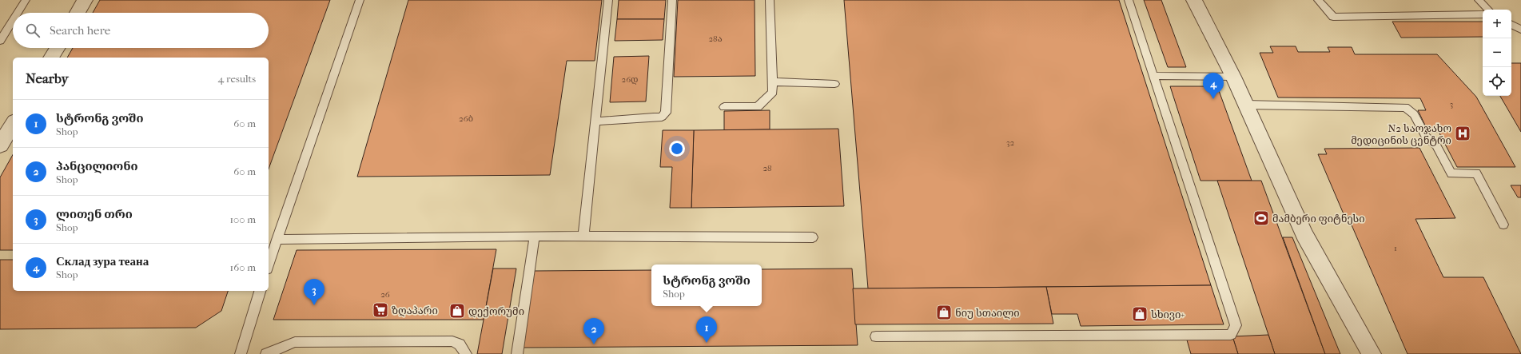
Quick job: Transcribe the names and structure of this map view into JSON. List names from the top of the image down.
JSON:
{
  "places": {
    "hospital": ["N2 საოჯახო მედიცინის ცენტრი"],
    "sports": ["მამბერი ფიტნესი"],
    "supermarket": ["ზღაპარი"],
    "shop": ["დექორუმი", "ნიუ სთაილი", "სხივი+"]
  },
  "house_numbers": [
    "28ა",
    "26დ",
    "3",
    "26ბ",
    "32",
    "28",
    "1",
    "26"
  ],
  "page": {
    "map_buttons": ["+", "−"],
    "search": "Search here",
    "heading": ["Nearby", "4 results"],
    "pins": [
      "4",
      "3",
      "1",
      "2"
    ],
    "list": [
      {
        "mark": "1",
        "name": "სტრონგ ვოში",
        "note": "Shop",
        "value": "60 m"
      },
      {
        "mark": "2",
        "name": "პანცილიონი",
        "note": "Shop",
        "value": "60 m"
      },
      {
        "mark": "3",
        "name": "ლითენ თრი",
        "note": "Shop",
        "value": "100 m"
      },
      {
        "mark": "4",
        "name": "Склад зура теана",
        "note": "Shop",
        "value": "160 m"
      }
    ],
    "popup": ["სტრონგ ვოში", "Shop"]
  }
}
